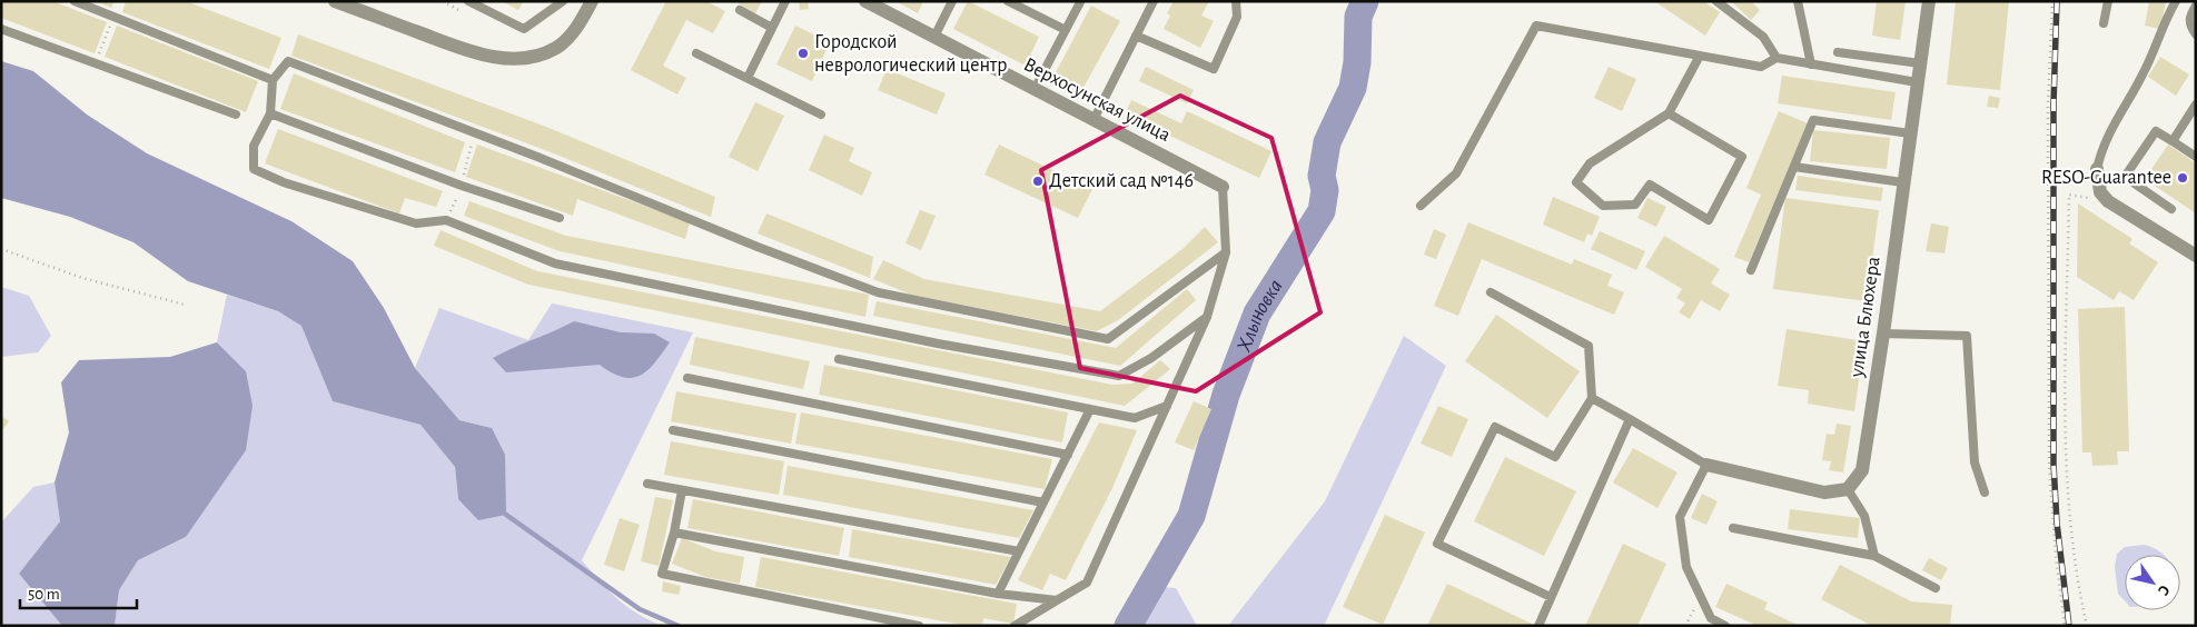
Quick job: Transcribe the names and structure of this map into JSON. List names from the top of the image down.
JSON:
{
  "streets": {
    "street": ["Верхосунская улица", "улица Блюхера"]
  },
  "water": ["Хлыновка"],
  "places": ["Городской неврологический центр", "RESO-Guarantee", "Детский сад №146"],
  "scale_bar": "50 m",
  "north": "bottom right"
}
